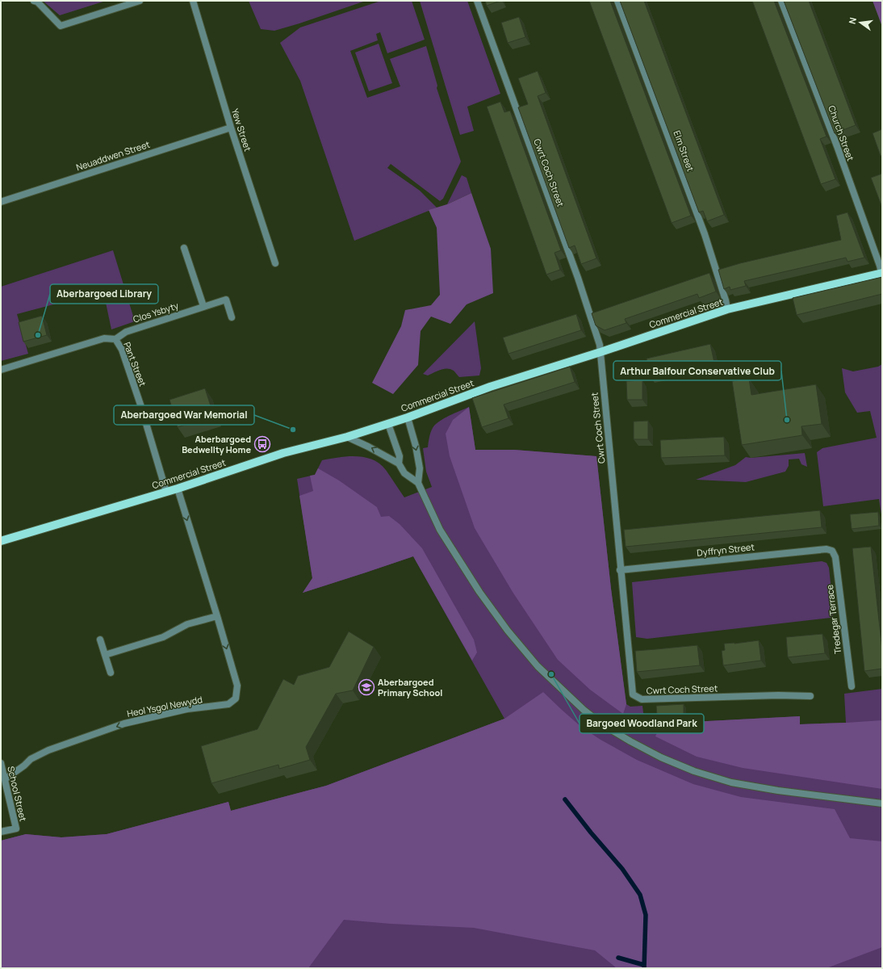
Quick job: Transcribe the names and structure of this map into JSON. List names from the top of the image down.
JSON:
{
  "streets": {
    "main road": ["Commercial Street"],
    "street": [
      "Yew Street",
      "Church Street",
      "Elm Street",
      "Neuaddwen Street",
      "Cwrt Coch Street",
      "Clos Ysbyty",
      "Pant Street",
      "Dyffryn Street",
      "Tredegar Terrace",
      "Heol Ysgol Newydd",
      "School Street"
    ]
  },
  "crossings": [
    ["Yew Street", "Neuaddwen Street"],
    ["Church Street", "Commercial Street"],
    ["Elm Street", "Commercial Street"],
    ["Cwrt Coch Street", "Commercial Street"],
    ["Cwrt Coch Street", "Dyffryn Street"],
    ["Clos Ysbyty", "Pant Street"],
    ["Commercial Street", "Pant Street"],
    ["Commercial Street", "Heol Ysgol Newydd"],
    ["Dyffryn Street", "Tredegar Terrace"],
    ["Heol Ysgol Newydd", "School Street"]
  ],
  "places": {
    "other": [
      "Aberbargoed Library",
      "Arthur Balfour Conservative Club",
      "Aberbargoed War Memorial",
      "Bargoed Woodland Park"
    ],
    "bus stop": ["Aberbargoed Bedwellty Home"],
    "school or university": ["Aberbargoed Primary School"]
  },
  "north": "left"
}
